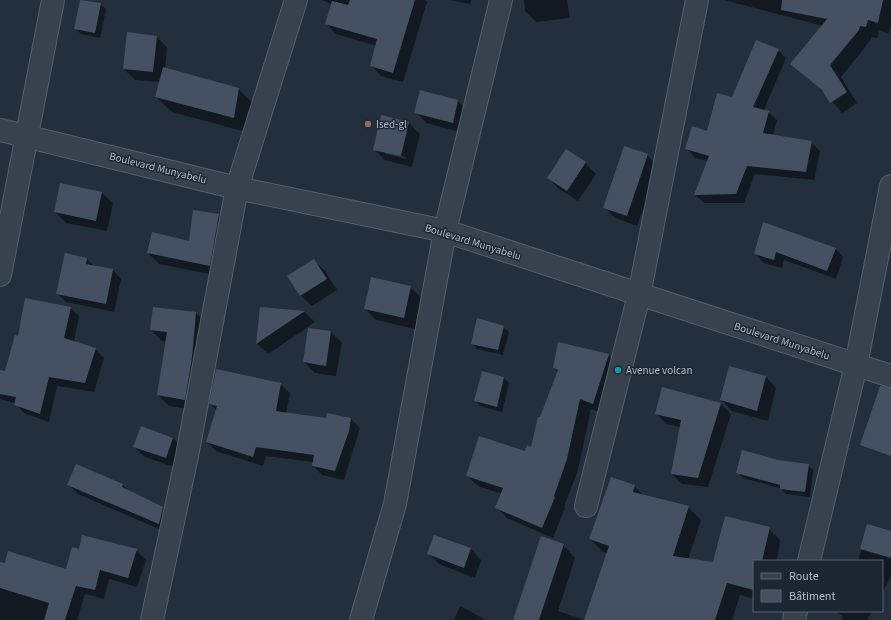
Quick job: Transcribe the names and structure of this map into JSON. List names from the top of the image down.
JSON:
{
  "streets": {
    "street": ["Boulevard Munyabelu"]
  },
  "places": ["Ised-gl", "Avenue volcan"],
  "legend": ["Route", "Bâtiment"]
}
